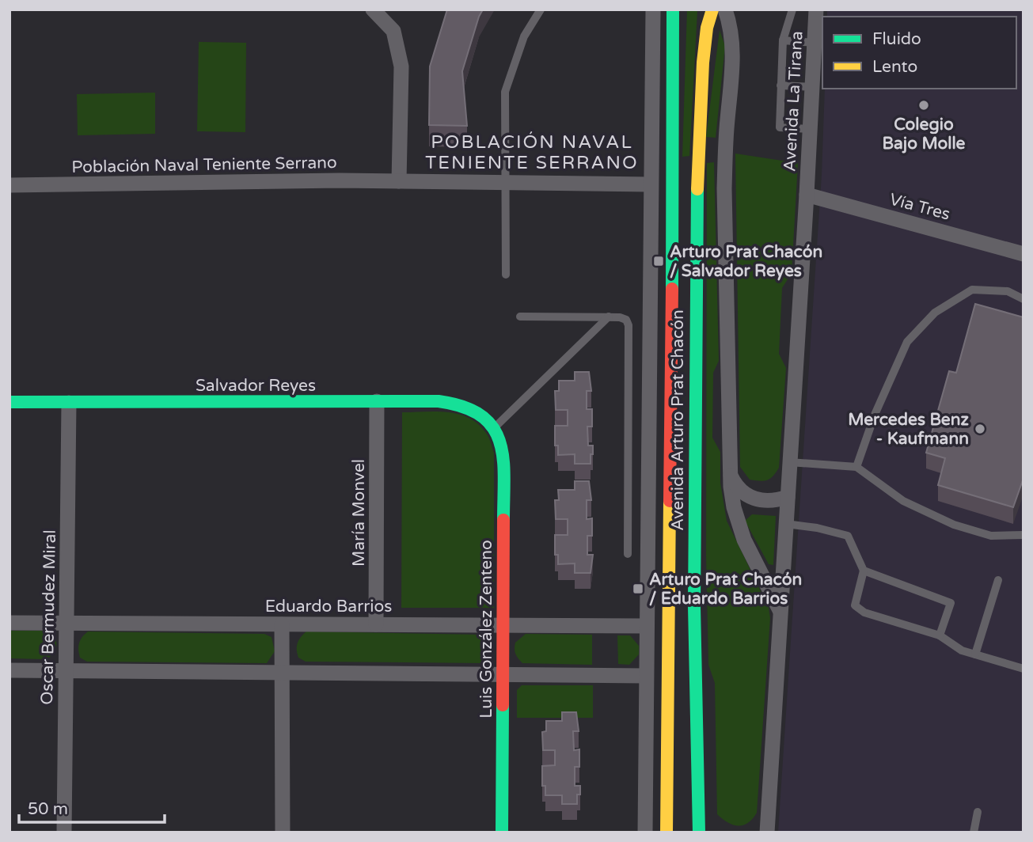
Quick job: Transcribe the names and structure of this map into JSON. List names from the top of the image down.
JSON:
{
  "streets": {
    "main road": ["Salvador Reyes", "Avenida Arturo Prat Chacón", "Luis González Zenteno"],
    "street": [
      "Avenida La Tirana",
      "Población Naval Teniente Serrano",
      "Vía Tres",
      "María Monvel",
      "Eduardo Barrios",
      "Oscar Bermudez Miral"
    ]
  },
  "crossings": [
    ["Avenida La Tirana", "Vía Tres"],
    ["Población Naval Teniente Serrano", "Avenida Arturo Prat Chacón"],
    ["Salvador Reyes", "María Monvel"],
    ["Salvador Reyes", "Oscar Bermudez Miral"],
    ["Salvador Reyes", "Luis González Zenteno"],
    ["Avenida Arturo Prat Chacón", "Eduardo Barrios"],
    ["María Monvel", "Eduardo Barrios"],
    ["Eduardo Barrios", "Oscar Bermudez Miral"],
    ["Eduardo Barrios", "Luis González Zenteno"]
  ],
  "districts": ["POBLACIÓN NAVAL TENIENTE SERRANO"],
  "places": {
    "other": ["Colegio Bajo Molle", "Mercedes Benz - Kaufmann"],
    "transit": ["Arturo Prat Chacón / Salvador Reyes", "Arturo Prat Chacón / Eduardo Barrios"]
  },
  "legend": ["Fluido", "Lento"],
  "scale_bar": "50 m"
}
